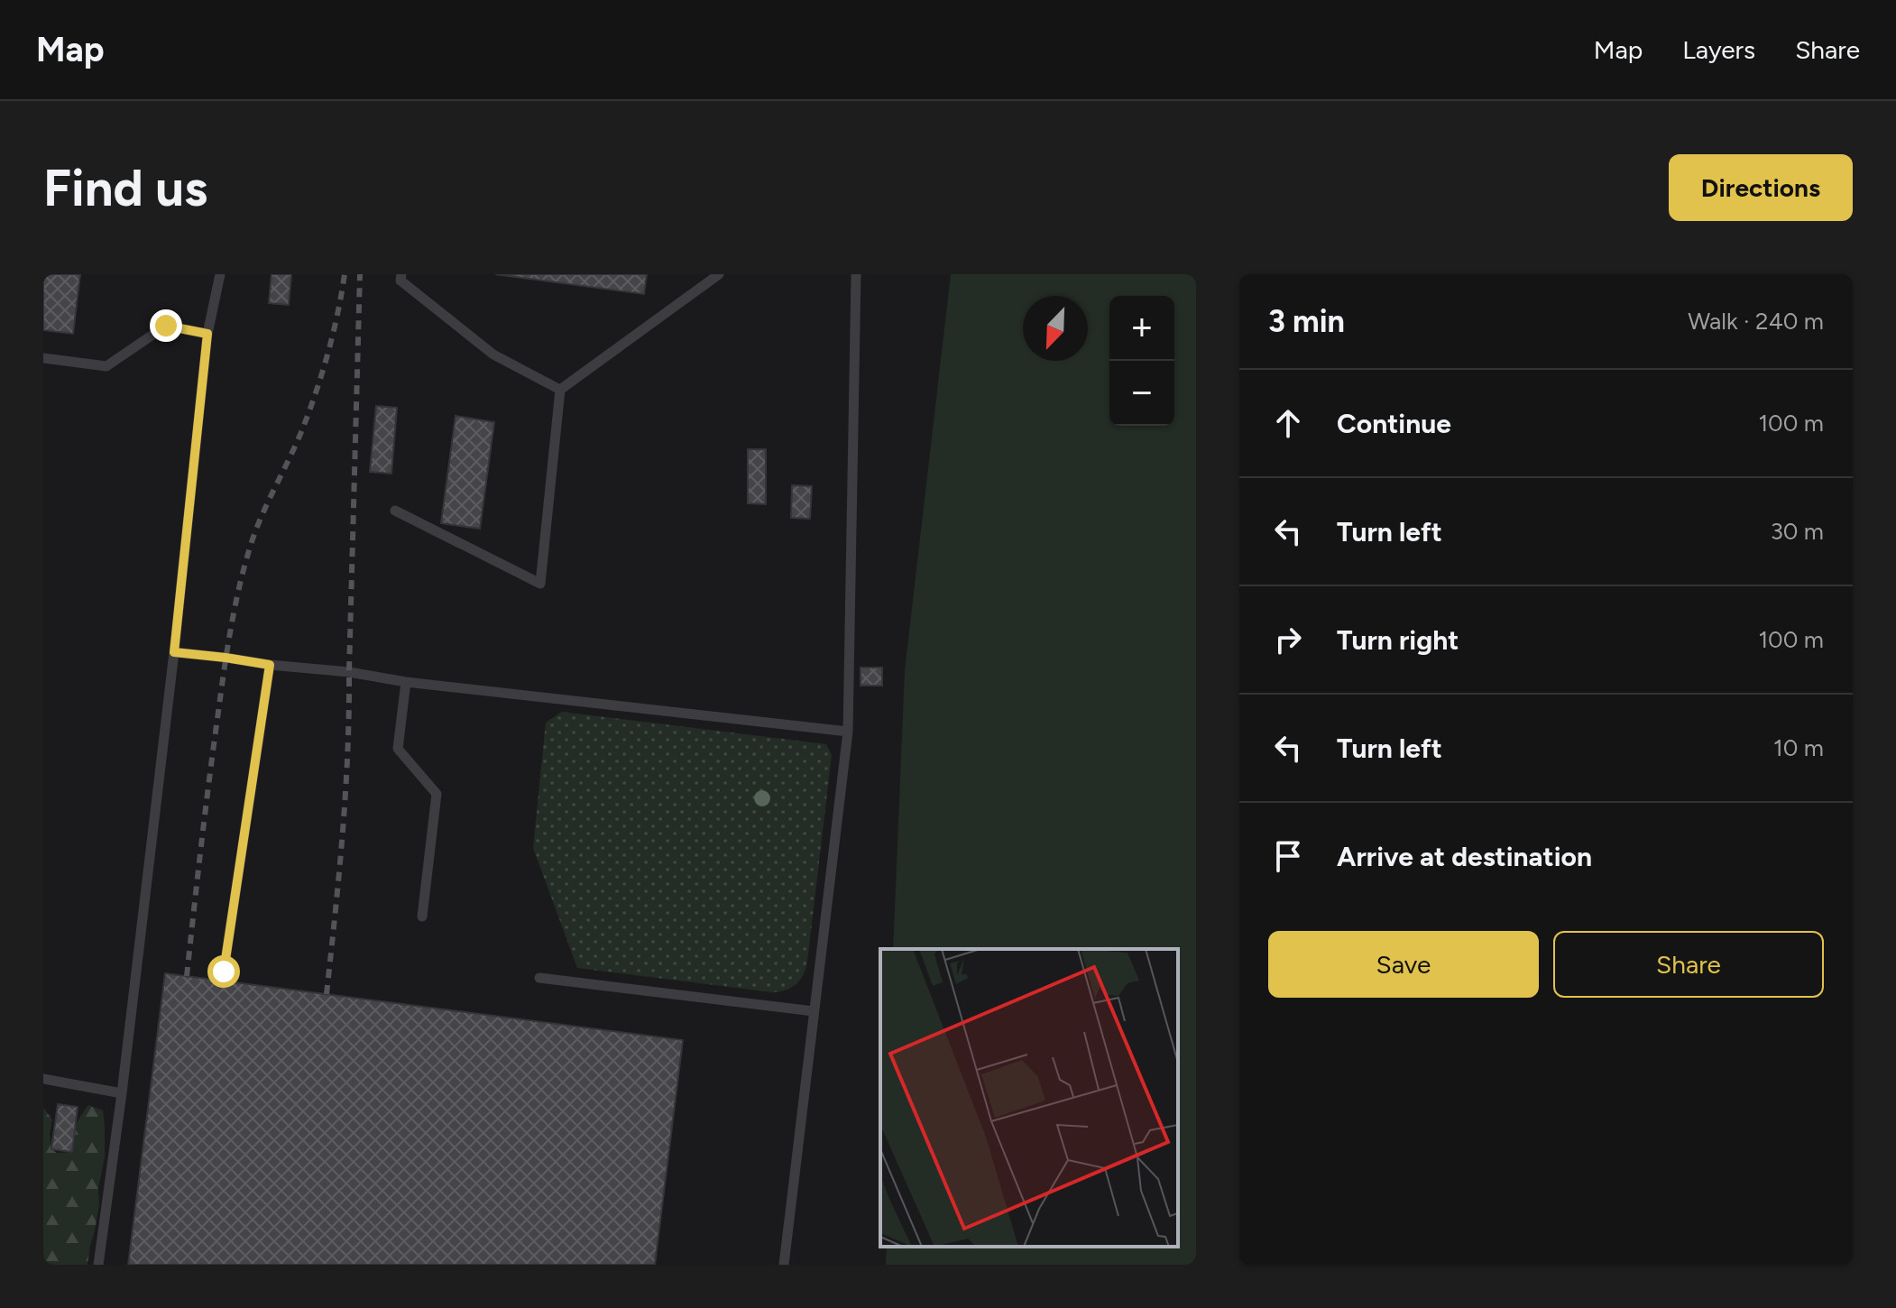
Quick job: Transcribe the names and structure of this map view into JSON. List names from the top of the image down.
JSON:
{
  "north": "bottom left",
  "page": {
    "header": "Map",
    "nav": ["Map", "Layers", "Share"],
    "buttons": [
      "Directions",
      ["Save", "Share"]
    ],
    "title": "Find us",
    "heading": ["3 min", "Walk · 240 m"],
    "map_buttons": ["+", "−"],
    "list": [
      ["Continue", "100 m"],
      ["Turn left", "30 m"],
      ["Turn right", "100 m"],
      ["Turn left", "10 m"],
      "Arrive at destination"
    ]
  }
}
